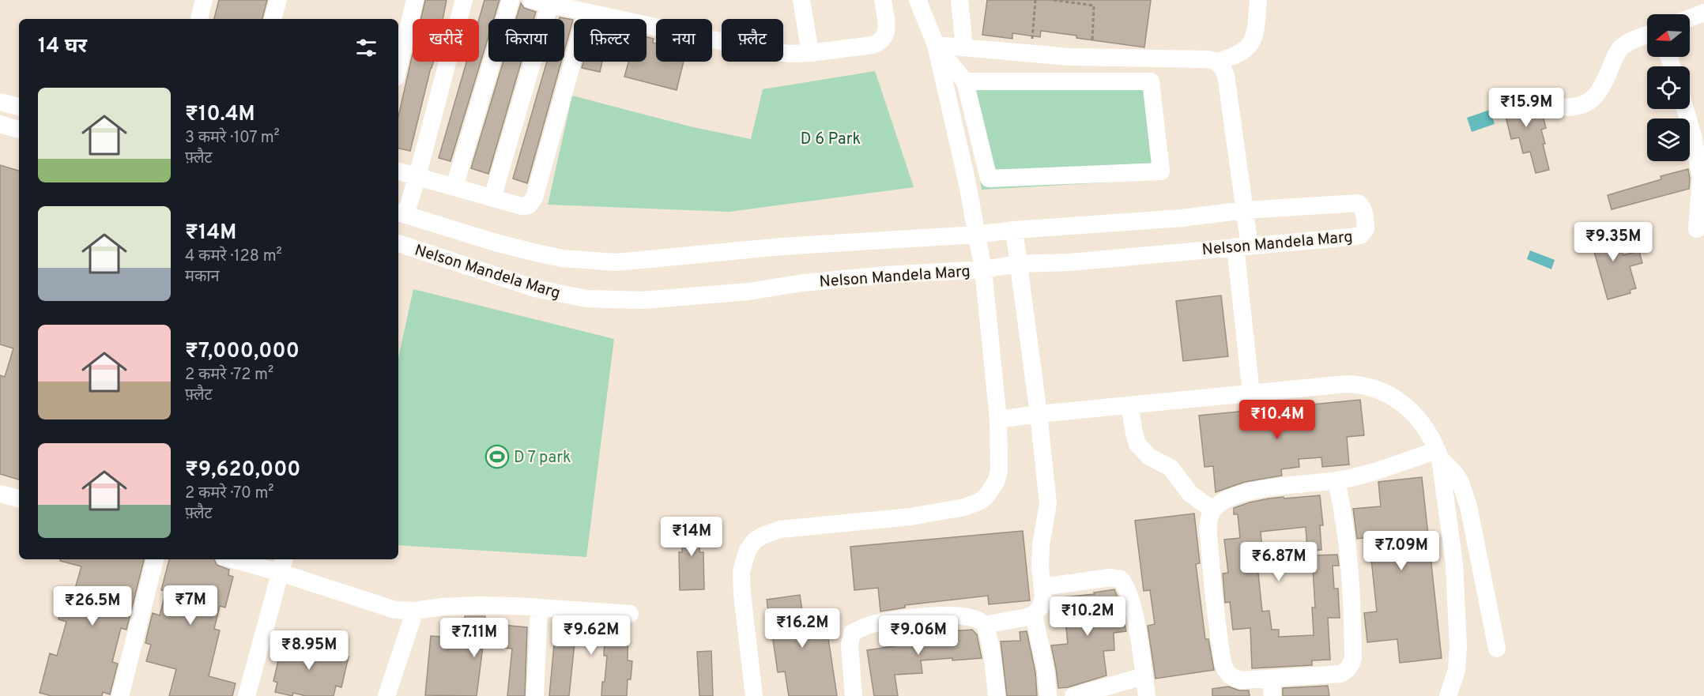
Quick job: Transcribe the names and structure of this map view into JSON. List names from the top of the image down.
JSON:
{
  "streets": {
    "street": ["Nelson Mandela Marg"]
  },
  "parks": ["D 6 Park"],
  "places": {
    "sports": ["D 7 park"]
  },
  "north": "left",
  "page": {
    "chip": [
      "खरीदें",
      "किराया",
      "फ़िल्टर",
      "नया",
      "फ़्लैट"
    ],
    "heading": "14 घर",
    "list": [
      {
        "name": "₹10.4M",
        "note": "3 कमरे · 107 m² · फ़्लैट"
      },
      {
        "name": "₹14M",
        "note": "4 कमरे · 128 m² · मकान"
      },
      {
        "name": "₹7,000,000",
        "note": "2 कमरे · 72 m² · फ़्लैट"
      },
      {
        "name": "₹9,620,000",
        "note": "2 कमरे · 70 m² · फ़्लैट"
      }
    ],
    "price": [
      "₹15.9M",
      "₹9.35M",
      "₹10.4M",
      "₹14M",
      "₹7.09M",
      "₹6.87M",
      "₹7M",
      "₹26.5M",
      "₹10.2M",
      "₹16.2M",
      "₹9.62M",
      "₹9.06M",
      "₹7.11M",
      "₹8.95M"
    ]
  }
}
